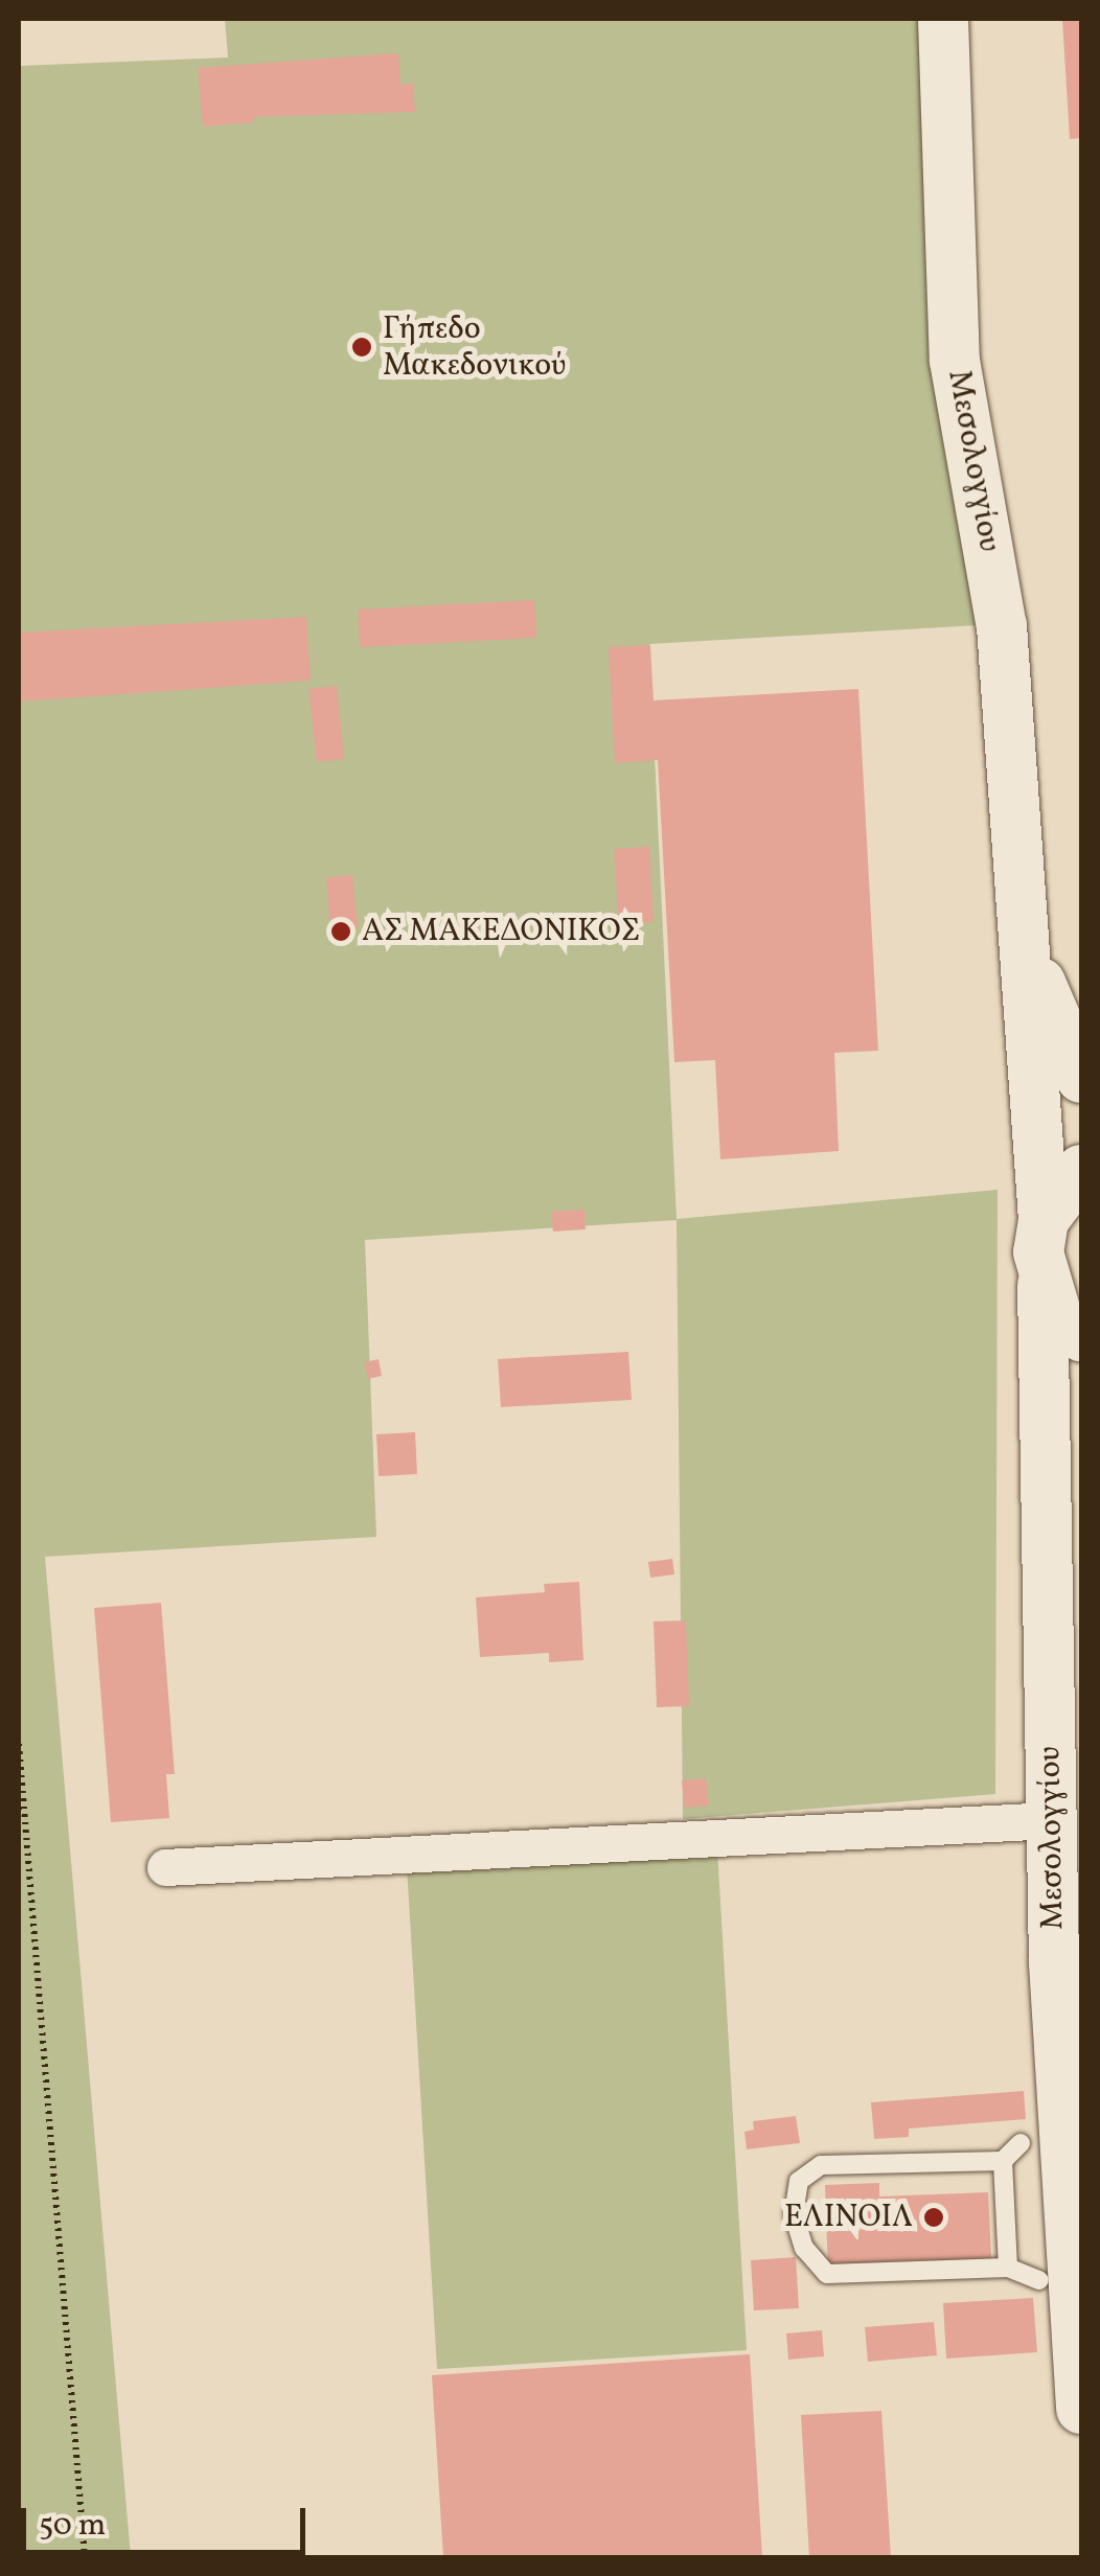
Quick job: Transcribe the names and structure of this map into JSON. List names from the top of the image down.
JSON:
{
  "streets": {
    "street": ["Μεσολογγίου"]
  },
  "places": ["Γήπεδο Μακεδονικού", "ΑΣ ΜΑΚΕΔΟΝΙΚΟΣ", "ΕΛΙΝΟΙΛ"],
  "scale_bar": "50 m"
}
